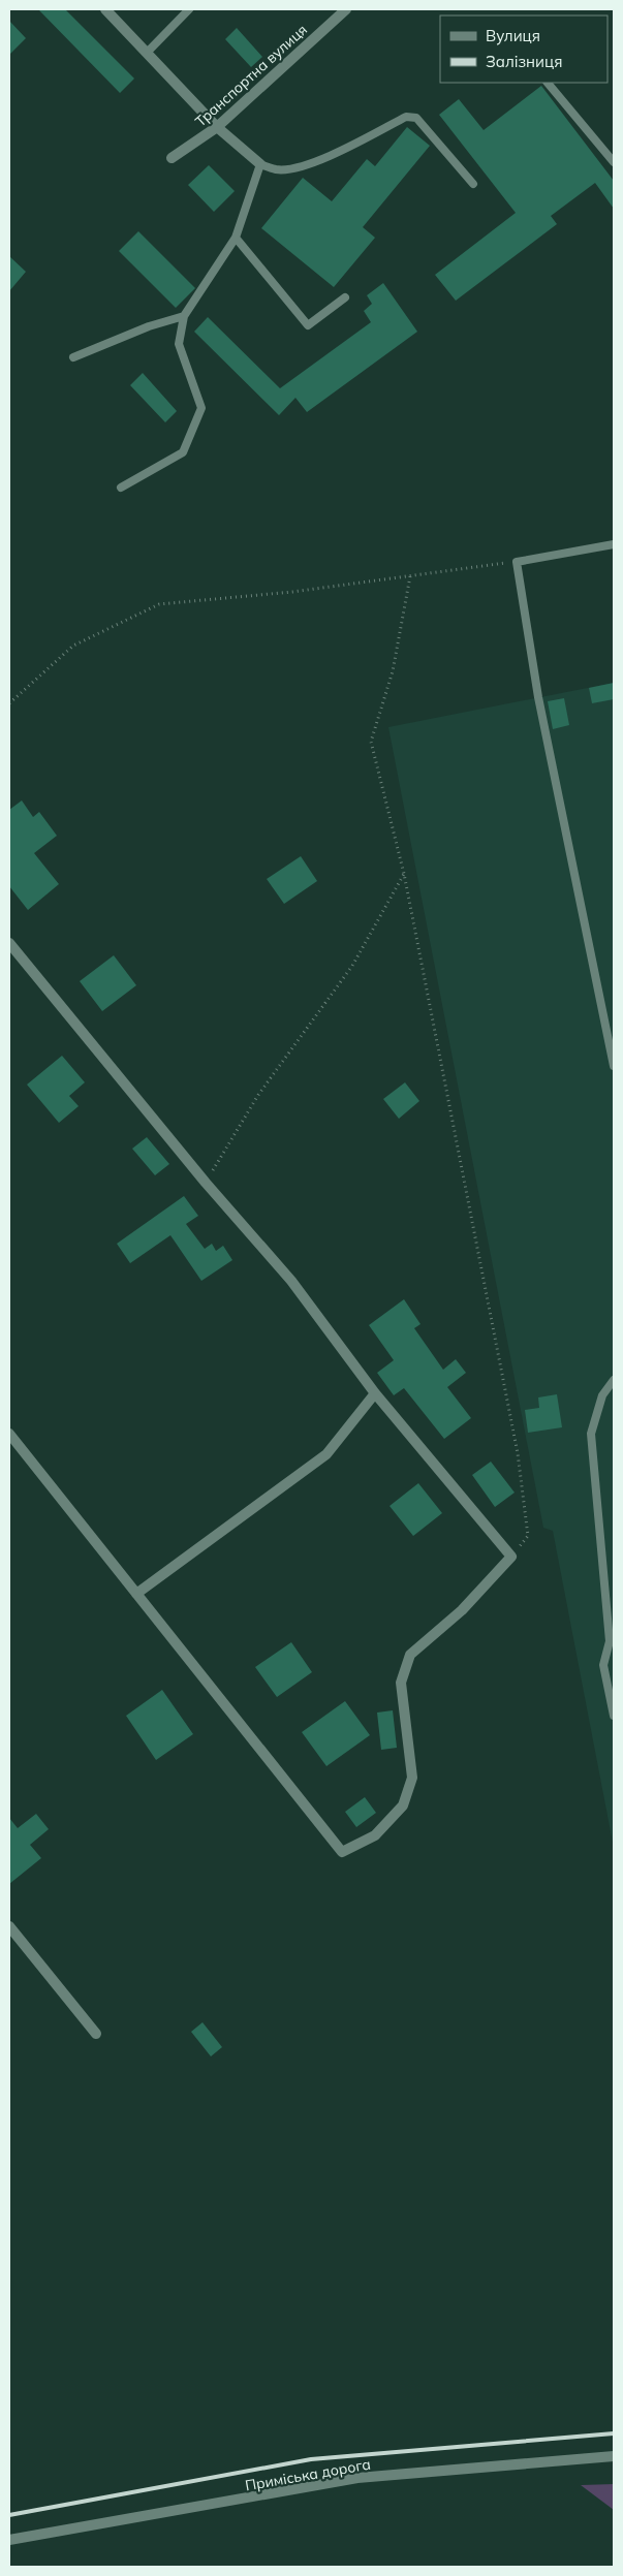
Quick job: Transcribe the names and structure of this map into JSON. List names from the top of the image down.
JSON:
{
  "streets": {
    "street": ["Транспортна вулиця", "Приміська дорога"]
  },
  "legend": ["Вулиця", "Залізниця"]
}
